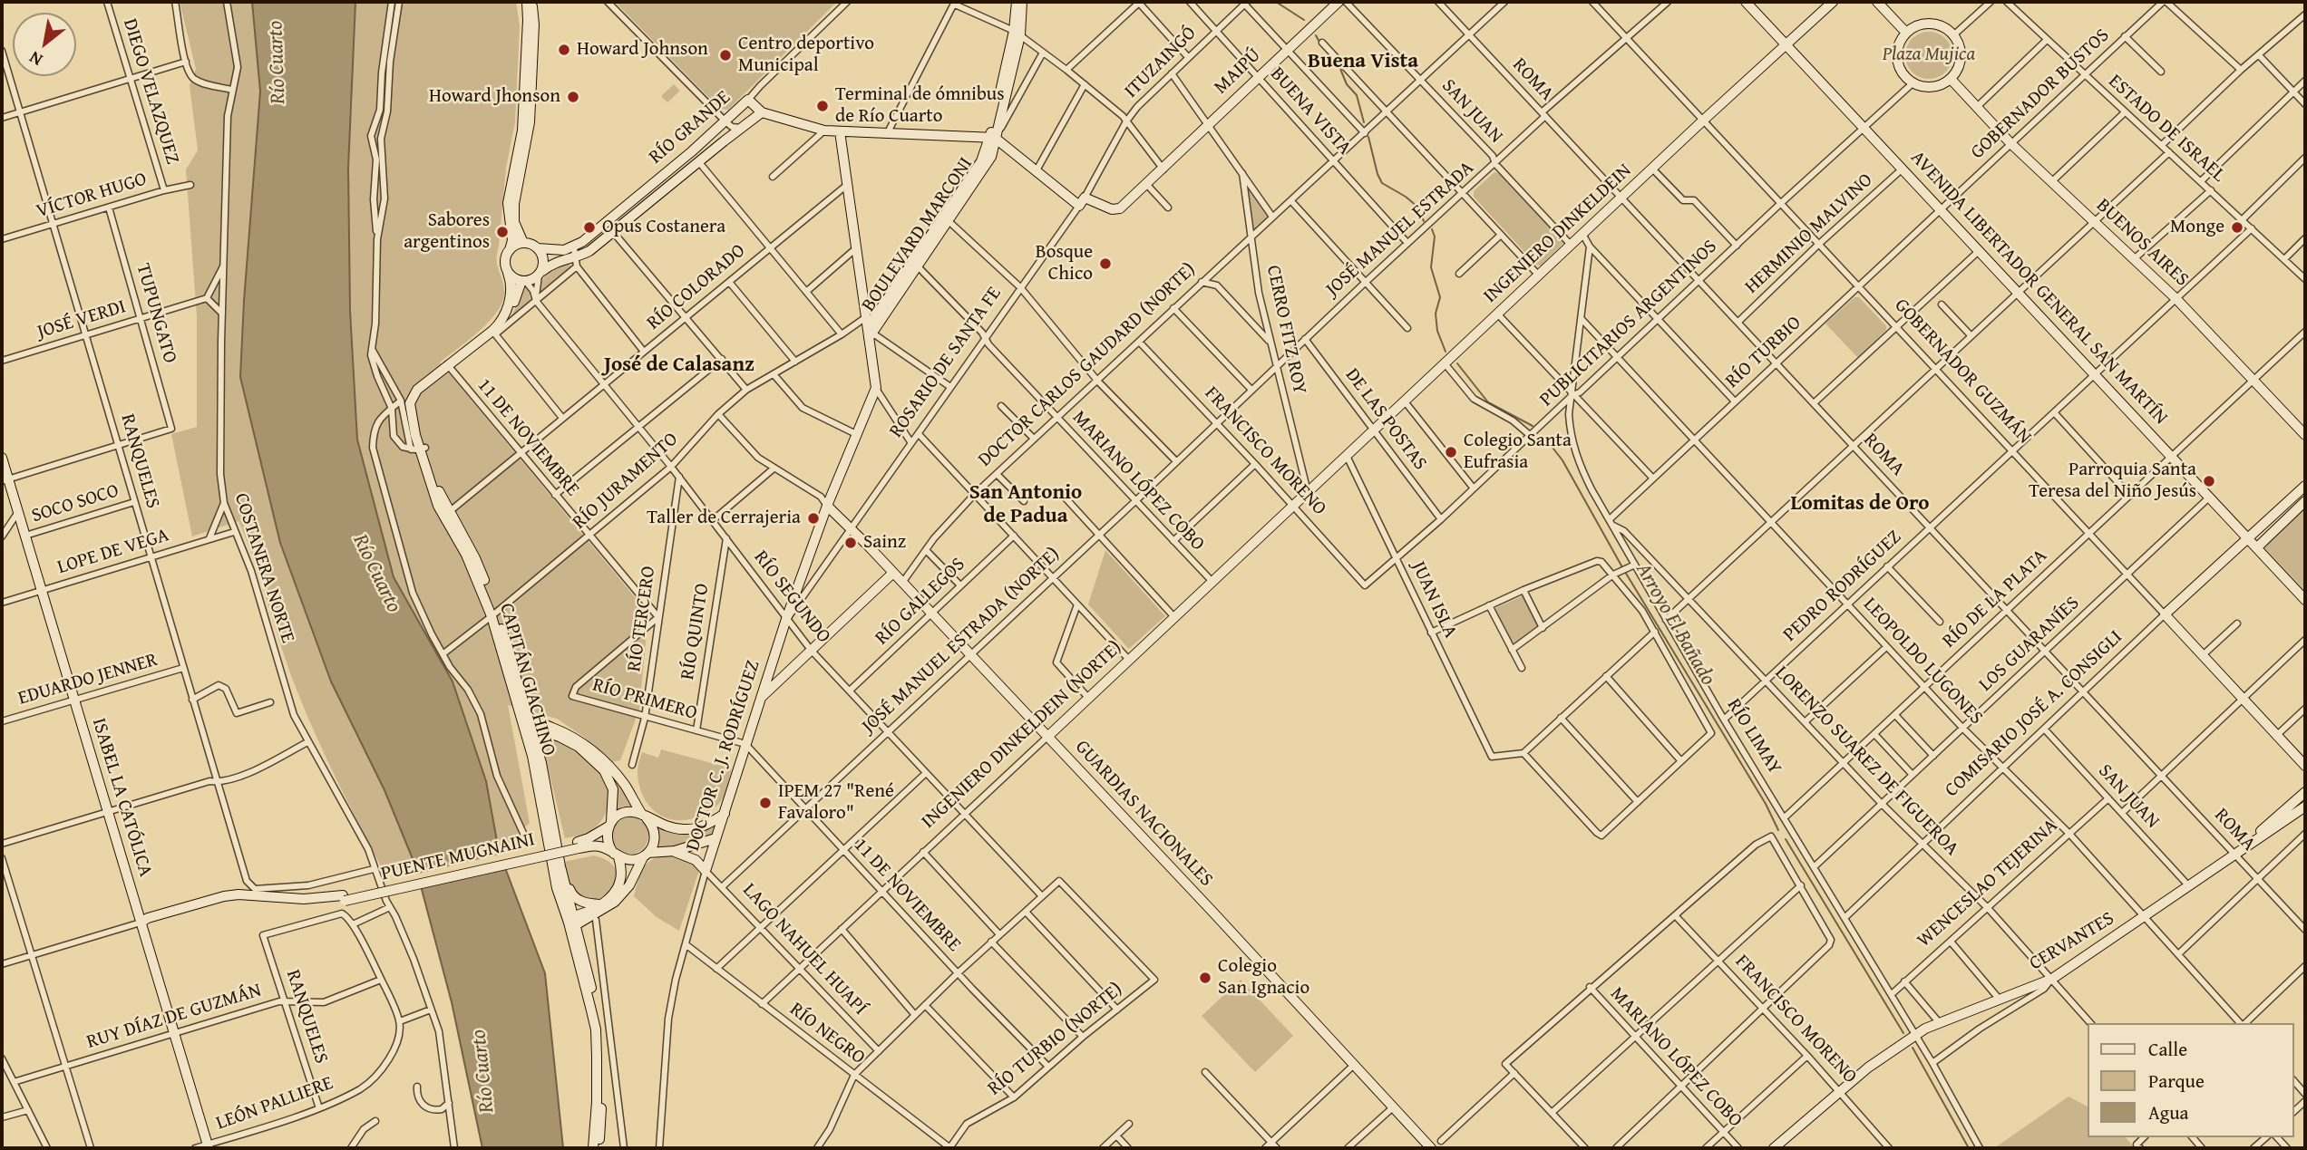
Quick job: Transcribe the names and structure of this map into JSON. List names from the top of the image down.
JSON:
{
  "streets": {
    "main road": [
      "MAIPÚ",
      "RÍO GRANDE",
      "INGENIERO DINKELDEIN",
      "BOULEVARD MARCONI",
      "BUENOS AIRES",
      "AVENIDA LIBERTADOR GENERAL SAN MARTÍN",
      "GOBERNADOR GUZMÁN",
      "CAPITÁN GIACHINO",
      "COMISARIO JOSÉ A. CONSIGLI",
      "INGENIERO DINKELDEIN (NORTE)",
      "DOCTOR C. J. RODRÍGUEZ",
      "ISABEL LA CATÓLICA",
      "GUARDIAS NACIONALES",
      "PUENTE MUGNAINI",
      "CERVANTES"
    ],
    "street": [
      "ITUZAINGÓ",
      "ROMA",
      "DIEGO VELAZQUEZ",
      "GOBERNADOR BUSTOS",
      "BUENA VISTA",
      "SAN JUAN",
      "ESTADO DE ISRAEL",
      "VÍCTOR HUGO",
      "JOSÉ MANUEL ESTRADA",
      "HERMINIO MALVINO",
      "RÍO COLORADO",
      "TUPUNGATO",
      "JOSÉ VERDI",
      "PUBLICITARIOS ARGENTINOS",
      "CERRO FITZ ROY",
      "RÍO TURBIO",
      "ROSARIO DE SANTA FE",
      "DOCTOR CARLOS GAUDARD (NORTE)",
      "DE LAS POSTAS",
      "11 DE NOVIEMBRE",
      "FRANCISCO MORENO",
      "RANQUELES",
      "RÍO JURAMENTO",
      "MARIANO LÓPEZ COBO",
      "SOCO SOCO",
      "LOPE DE VEGA",
      "COSTANERA NORTE",
      "PEDRO RODRÍGUEZ",
      "RÍO SEGUNDO",
      "RÍO DE LA PLATA",
      "JUAN ISLA",
      "RÍO GALLEGOS",
      "RÍO TERCERO",
      "RÍO QUINTO",
      "JOSÉ MANUEL ESTRADA (NORTE)",
      "LOS GUARANÍES",
      "LEOPOLDO LUGONES",
      "EDUARDO JENNER",
      "RÍO PRIMERO",
      "RÍO LIMAY",
      "LORENZO SUAREZ DE FIGUEROA",
      "WENCESLAO TEJERINA",
      "LAGO NAHUEL HUAPÍ",
      "RUY DÍAZ DE GUZMÁN",
      "RÍO NEGRO",
      "RÍO TURBIO (NORTE)",
      "LEÓN PALLIERE"
    ]
  },
  "crossings": [
    ["ITUZAINGÓ", "BUENA VISTA"],
    ["ITUZAINGÓ", "ROSARIO DE SANTA FE"],
    ["MAIPÚ", "BUENA VISTA"],
    ["MAIPÚ", "ROSARIO DE SANTA FE"],
    ["ROMA", "JOSÉ MANUEL ESTRADA"],
    ["ROMA", "INGENIERO DINKELDEIN"],
    ["ROMA", "HERMINIO MALVINO"],
    ["ROMA", "PUBLICITARIOS ARGENTINOS"],
    ["ROMA", "RÍO TURBIO"],
    ["ROMA", "DOCTOR CARLOS GAUDARD (NORTE)"],
    ["ROMA", "PEDRO RODRÍGUEZ"],
    ["ROMA", "RÍO DE LA PLATA"],
    ["ROMA", "LOS GUARANÍES"],
    ["ROMA", "COMISARIO JOSÉ A. CONSIGLI"],
    ["ROMA", "CERVANTES"],
    ["DIEGO VELAZQUEZ", "VÍCTOR HUGO"],
    ["GOBERNADOR BUSTOS", "ESTADO DE ISRAEL"],
    ["GOBERNADOR BUSTOS", "BUENOS AIRES"],
    ["GOBERNADOR BUSTOS", "AVENIDA LIBERTADOR GENERAL SAN MARTÍN"],
    ["GOBERNADOR BUSTOS", "RÍO TURBIO"],
    ["BUENA VISTA", "JOSÉ MANUEL ESTRADA"],
    ["BUENA VISTA", "DOCTOR CARLOS GAUDARD (NORTE)"],
    ["SAN JUAN", "JOSÉ MANUEL ESTRADA"],
    ["SAN JUAN", "INGENIERO DINKELDEIN"],
    ["SAN JUAN", "DOCTOR CARLOS GAUDARD (NORTE)"],
    ["SAN JUAN", "COMISARIO JOSÉ A. CONSIGLI"],
    ["SAN JUAN", "WENCESLAO TEJERINA"],
    ["SAN JUAN", "CERVANTES"],
    ["RÍO GRANDE", "RÍO SEGUNDO"],
    ["ESTADO DE ISRAEL", "PEDRO RODRÍGUEZ"],
    ["VÍCTOR HUGO", "TUPUNGATO"],
    ["VÍCTOR HUGO", "RANQUELES"],
    ["JOSÉ MANUEL ESTRADA", "CERRO FITZ ROY"],
    ["JOSÉ MANUEL ESTRADA", "GOBERNADOR GUZMÁN"],
    ["JOSÉ MANUEL ESTRADA", "DE LAS POSTAS"],
    ["JOSÉ MANUEL ESTRADA", "JOSÉ MANUEL ESTRADA (NORTE)"],
    ["INGENIERO DINKELDEIN", "AVENIDA LIBERTADOR GENERAL SAN MARTÍN"],
    ["INGENIERO DINKELDEIN", "CERRO FITZ ROY"],
    ["INGENIERO DINKELDEIN", "GOBERNADOR GUZMÁN"],
    ["INGENIERO DINKELDEIN", "DE LAS POSTAS"],
    ["INGENIERO DINKELDEIN", "JUAN ISLA"],
    ["INGENIERO DINKELDEIN", "INGENIERO DINKELDEIN (NORTE)"],
    ["HERMINIO MALVINO", "AVENIDA LIBERTADOR GENERAL SAN MARTÍN"],
    ["HERMINIO MALVINO", "GOBERNADOR GUZMÁN"],
    ["BOULEVARD MARCONI", "MARIANO LÓPEZ COBO"],
    ["BUENOS AIRES", "PUBLICITARIOS ARGENTINOS"],
    ["BUENOS AIRES", "PEDRO RODRÍGUEZ"],
    ["BUENOS AIRES", "RÍO DE LA PLATA"],
    ["RÍO COLORADO", "11 DE NOVIEMBRE"],
    ["RÍO COLORADO", "RÍO SEGUNDO"],
    ["RÍO COLORADO", "CAPITÁN GIACHINO"],
    ["AVENIDA LIBERTADOR GENERAL SAN MARTÍN", "PUBLICITARIOS ARGENTINOS"],
    ["AVENIDA LIBERTADOR GENERAL SAN MARTÍN", "RÍO TURBIO"],
    ["AVENIDA LIBERTADOR GENERAL SAN MARTÍN", "PEDRO RODRÍGUEZ"],
    ["AVENIDA LIBERTADOR GENERAL SAN MARTÍN", "RÍO DE LA PLATA"],
    ["AVENIDA LIBERTADOR GENERAL SAN MARTÍN", "LOS GUARANÍES"],
    ["AVENIDA LIBERTADOR GENERAL SAN MARTÍN", "COMISARIO JOSÉ A. CONSIGLI"],
    ["TUPUNGATO", "JOSÉ VERDI"],
    ["TUPUNGATO", "RANQUELES"],
    ["JOSÉ VERDI", "RANQUELES"],
    ["PUBLICITARIOS ARGENTINOS", "GOBERNADOR GUZMÁN"],
    ["PUBLICITARIOS ARGENTINOS", "DE LAS POSTAS"],
    ["PUBLICITARIOS ARGENTINOS", "FRANCISCO MORENO"],
    ["PUBLICITARIOS ARGENTINOS", "JUAN ISLA"],
    ["PUBLICITARIOS ARGENTINOS", "LEOPOLDO LUGONES"],
    ["PUBLICITARIOS ARGENTINOS", "RÍO LIMAY"],
    ["CERRO FITZ ROY", "DOCTOR CARLOS GAUDARD (NORTE)"],
    ["CERRO FITZ ROY", "JOSÉ MANUEL ESTRADA (NORTE)"],
    ["CERRO FITZ ROY", "INGENIERO DINKELDEIN (NORTE)"],
    ["RÍO TURBIO", "GOBERNADOR GUZMÁN"],
    ["RÍO TURBIO", "LEOPOLDO LUGONES"],
    ["RÍO TURBIO", "RÍO LIMAY"],
    ["RÍO TURBIO", "LORENZO SUAREZ DE FIGUEROA"],
    ["ROSARIO DE SANTA FE", "MARIANO LÓPEZ COBO"],
    ["ROSARIO DE SANTA FE", "RÍO SEGUNDO"],
    ["ROSARIO DE SANTA FE", "DOCTOR C. J. RODRÍGUEZ"],
    ["ROSARIO DE SANTA FE", "GUARDIAS NACIONALES"],
    ["DOCTOR CARLOS GAUDARD (NORTE)", "FRANCISCO MORENO"],
    ["DOCTOR CARLOS GAUDARD (NORTE)", "MARIANO LÓPEZ COBO"],
    ["DOCTOR CARLOS GAUDARD (NORTE)", "GUARDIAS NACIONALES"],
    ["GOBERNADOR GUZMÁN", "PEDRO RODRÍGUEZ"],
    ["GOBERNADOR GUZMÁN", "RÍO DE LA PLATA"],
    ["GOBERNADOR GUZMÁN", "LOS GUARANÍES"],
    ["GOBERNADOR GUZMÁN", "COMISARIO JOSÉ A. CONSIGLI"],
    ["11 DE NOVIEMBRE", "RÍO JURAMENTO"],
    ["11 DE NOVIEMBRE", "RÍO TERCERO"],
    ["11 DE NOVIEMBRE", "JOSÉ MANUEL ESTRADA (NORTE)"],
    ["11 DE NOVIEMBRE", "CAPITÁN GIACHINO"],
    ["11 DE NOVIEMBRE", "RÍO PRIMERO"],
    ["11 DE NOVIEMBRE", "INGENIERO DINKELDEIN (NORTE)"],
    ["11 DE NOVIEMBRE", "DOCTOR C. J. RODRÍGUEZ"],
    ["11 DE NOVIEMBRE", "RÍO TURBIO (NORTE)"],
    ["FRANCISCO MORENO", "JOSÉ MANUEL ESTRADA (NORTE)"],
    ["FRANCISCO MORENO", "INGENIERO DINKELDEIN (NORTE)"],
    ["RANQUELES", "SOCO SOCO"],
    ["RANQUELES", "LOPE DE VEGA"],
    ["RANQUELES", "COSTANERA NORTE"],
    ["RANQUELES", "EDUARDO JENNER"],
    ["RANQUELES", "RUY DÍAZ DE GUZMÁN"],
    ["RANQUELES", "LEÓN PALLIERE"],
    ["RÍO JURAMENTO", "RÍO SEGUNDO"],
    ["RÍO JURAMENTO", "CAPITÁN GIACHINO"],
    ["MARIANO LÓPEZ COBO", "JOSÉ MANUEL ESTRADA (NORTE)"],
    ["MARIANO LÓPEZ COBO", "INGENIERO DINKELDEIN (NORTE)"],
    ["SOCO SOCO", "ISABEL LA CATÓLICA"],
    ["LOPE DE VEGA", "COSTANERA NORTE"],
    ["LOPE DE VEGA", "ISABEL LA CATÓLICA"],
    ["PEDRO RODRÍGUEZ", "LEOPOLDO LUGONES"],
    ["PEDRO RODRÍGUEZ", "RÍO LIMAY"],
    ["PEDRO RODRÍGUEZ", "LORENZO SUAREZ DE FIGUEROA"],
    ["RÍO SEGUNDO", "RÍO GALLEGOS"],
    ["RÍO SEGUNDO", "RÍO TERCERO"],
    ["RÍO SEGUNDO", "RÍO QUINTO"],
    ["RÍO SEGUNDO", "JOSÉ MANUEL ESTRADA (NORTE)"],
    ["RÍO SEGUNDO", "INGENIERO DINKELDEIN (NORTE)"],
    ["RÍO SEGUNDO", "DOCTOR C. J. RODRÍGUEZ"],
    ["RÍO SEGUNDO", "RÍO TURBIO (NORTE)"],
    ["RÍO DE LA PLATA", "LEOPOLDO LUGONES"],
    ["RÍO DE LA PLATA", "RÍO LIMAY"],
    ["RÍO DE LA PLATA", "LORENZO SUAREZ DE FIGUEROA"],
    ["RÍO GALLEGOS", "GUARDIAS NACIONALES"],
    ["RÍO TERCERO", "RÍO PRIMERO"],
    ["RÍO QUINTO", "RÍO PRIMERO"],
    ["JOSÉ MANUEL ESTRADA (NORTE)", "GUARDIAS NACIONALES"],
    ["JOSÉ MANUEL ESTRADA (NORTE)", "LAGO NAHUEL HUAPÍ"],
    ["LOS GUARANÍES", "LEOPOLDO LUGONES"],
    ["LOS GUARANÍES", "RÍO LIMAY"],
    ["LOS GUARANÍES", "LORENZO SUAREZ DE FIGUEROA"],
    ["LEOPOLDO LUGONES", "COMISARIO JOSÉ A. CONSIGLI"],
    ["LEOPOLDO LUGONES", "RÍO LIMAY"],
    ["LEOPOLDO LUGONES", "WENCESLAO TEJERINA"],
    ["LEOPOLDO LUGONES", "CERVANTES"],
    ["EDUARDO JENNER", "ISABEL LA CATÓLICA"],
    ["RÍO PRIMERO", "DOCTOR C. J. RODRÍGUEZ"],
    ["COMISARIO JOSÉ A. CONSIGLI", "RÍO LIMAY"],
    ["COMISARIO JOSÉ A. CONSIGLI", "LORENZO SUAREZ DE FIGUEROA"],
    ["INGENIERO DINKELDEIN (NORTE)", "GUARDIAS NACIONALES"],
    ["INGENIERO DINKELDEIN (NORTE)", "LAGO NAHUEL HUAPÍ"],
    ["INGENIERO DINKELDEIN (NORTE)", "RÍO NEGRO"],
    ["RÍO LIMAY", "LORENZO SUAREZ DE FIGUEROA"],
    ["RÍO LIMAY", "WENCESLAO TEJERINA"],
    ["RÍO LIMAY", "CERVANTES"],
    ["DOCTOR C. J. RODRÍGUEZ", "GUARDIAS NACIONALES"],
    ["DOCTOR C. J. RODRÍGUEZ", "LAGO NAHUEL HUAPÍ"],
    ["DOCTOR C. J. RODRÍGUEZ", "RÍO NEGRO"],
    ["LORENZO SUAREZ DE FIGUEROA", "WENCESLAO TEJERINA"],
    ["LORENZO SUAREZ DE FIGUEROA", "CERVANTES"],
    ["ISABEL LA CATÓLICA", "PUENTE MUGNAINI"],
    ["ISABEL LA CATÓLICA", "RUY DÍAZ DE GUZMÁN"],
    ["ISABEL LA CATÓLICA", "LEÓN PALLIERE"],
    ["RÍO NEGRO", "RÍO TURBIO (NORTE)"]
  ],
  "districts": [
    "Buena Vista",
    "José de Calasanz",
    "San Antonio de Padua",
    "Lomitas de Oro"
  ],
  "water": ["Río Cuarto", "Arroyo El Bañado"],
  "parks": ["Plaza Mujica"],
  "places": [
    "Howard Johnson",
    "Centro deportivo Municipal",
    "Howard Jhonson",
    "Terminal de ómnibus de Río Cuarto",
    "Opus Costanera",
    "Monge",
    "Sabores argentinos",
    "Bosque Chico",
    "Colegio Santa Eufrasia",
    "Parroquia Santa Teresa del Niño Jesús",
    "Taller de Cerrajeria",
    "Sainz",
    "IPEM 27 \"René Favaloro\"",
    "Colegio San Ignacio"
  ],
  "legend": ["Calle", "Parque", "Agua"],
  "north": "bottom left"
}
